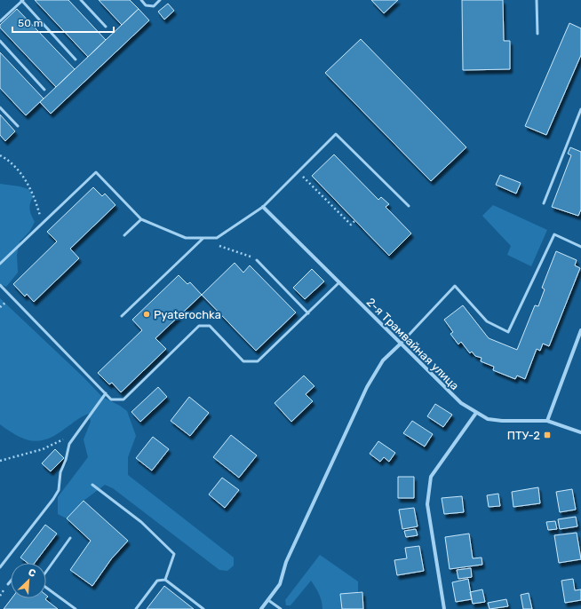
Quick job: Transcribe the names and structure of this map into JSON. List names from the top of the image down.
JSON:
{
  "streets": {
    "street": ["2-я Трамвайная улица"]
  },
  "places": {
    "other": ["Pyaterochka"],
    "transit": ["ПТУ-2"]
  },
  "scale_bar": "50 m",
  "north": "top right"
}
